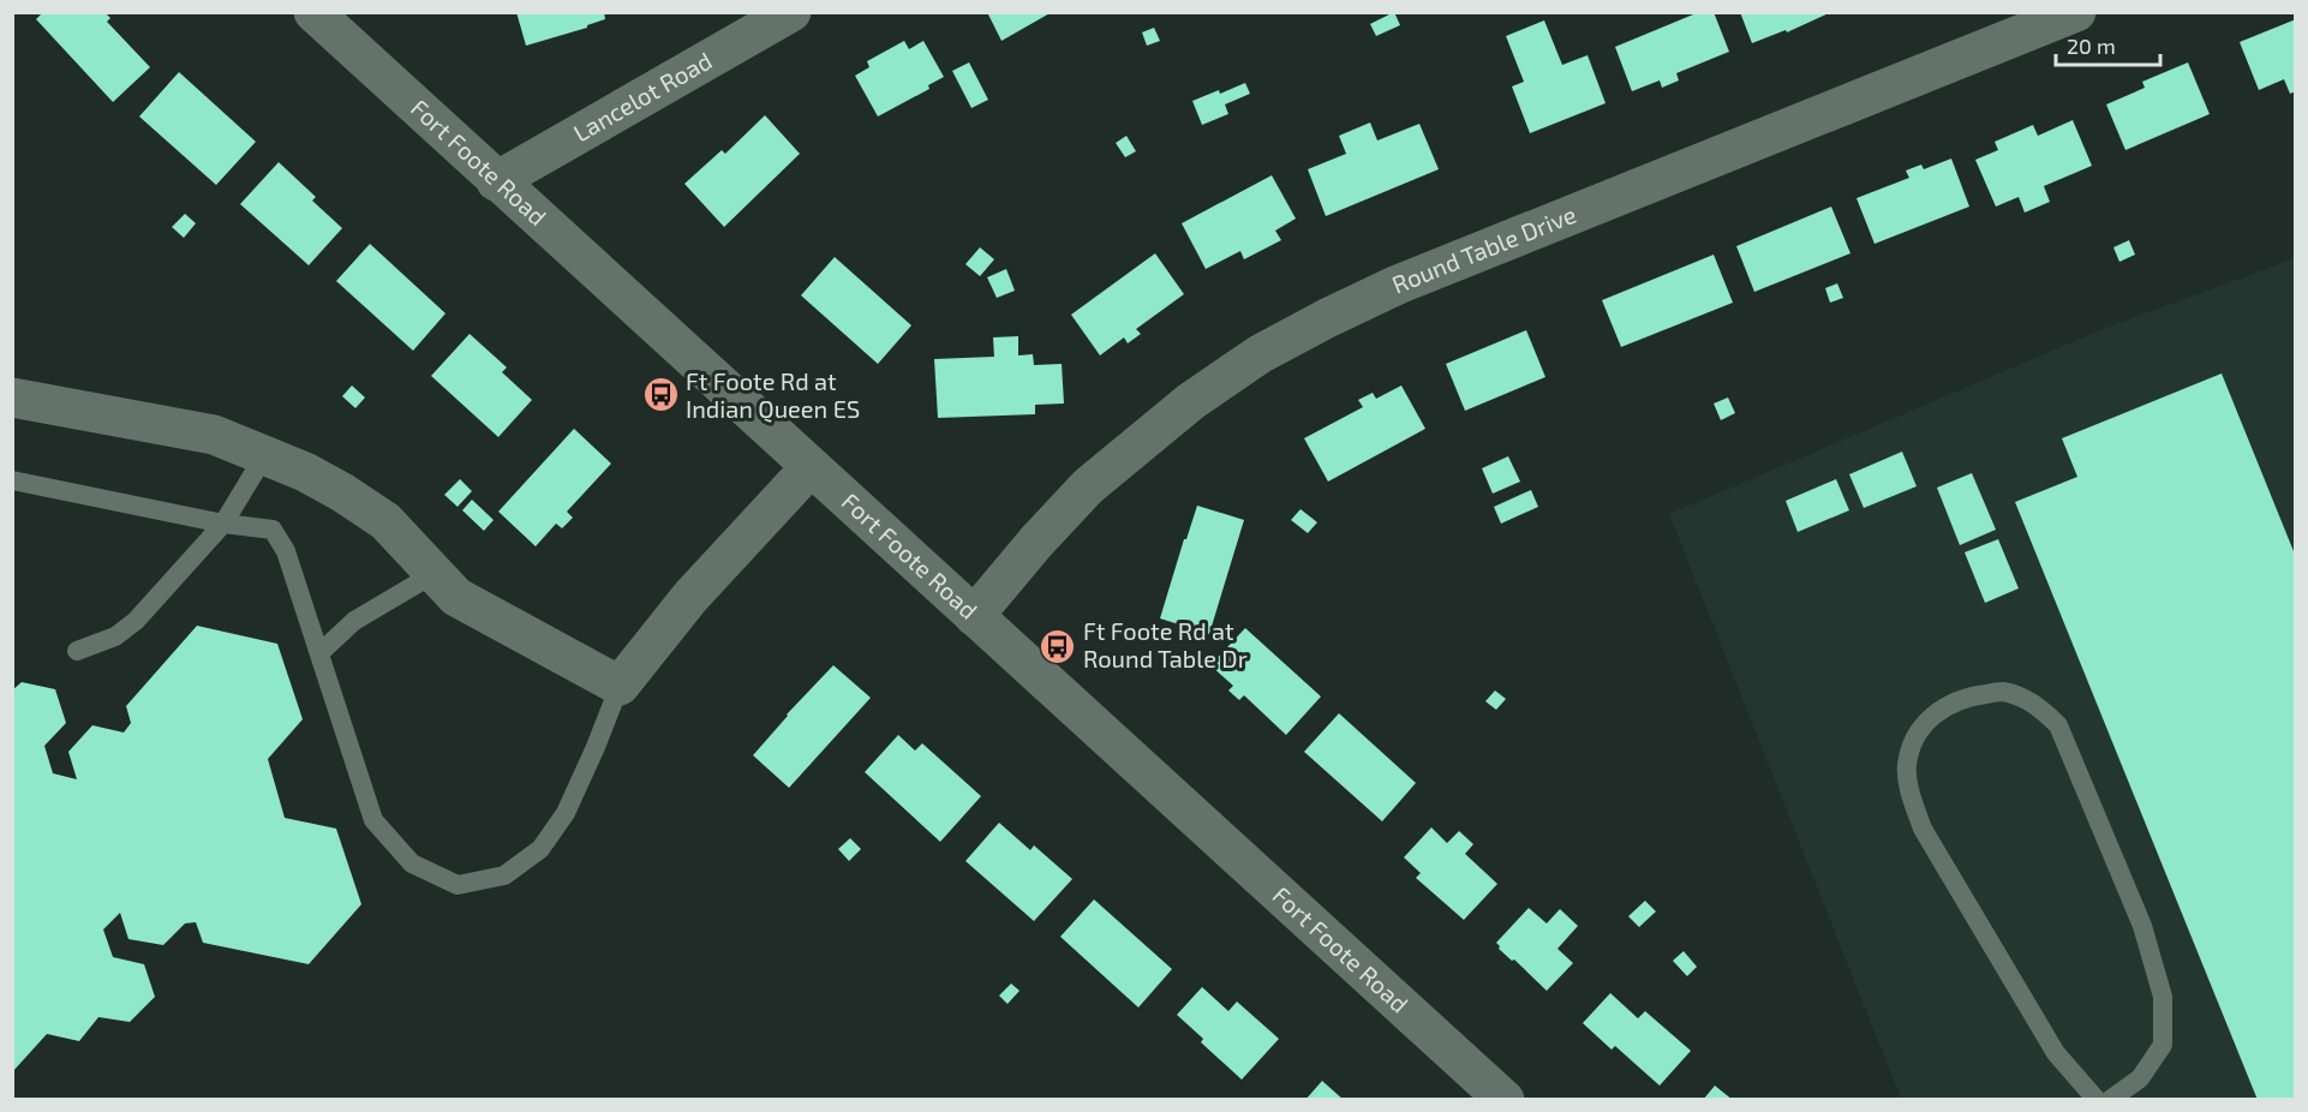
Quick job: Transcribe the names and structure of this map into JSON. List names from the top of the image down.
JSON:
{
  "streets": {
    "street": ["Lancelot Road", "Fort Foote Road", "Round Table Drive"]
  },
  "crossings": [
    ["Lancelot Road", "Fort Foote Road"],
    ["Fort Foote Road", "Round Table Drive"]
  ],
  "places": {
    "bus stop": ["Ft Foote Rd at Indian Queen ES", "Ft Foote Rd at Round Table Dr"]
  },
  "scale_bar": "20 m"
}
